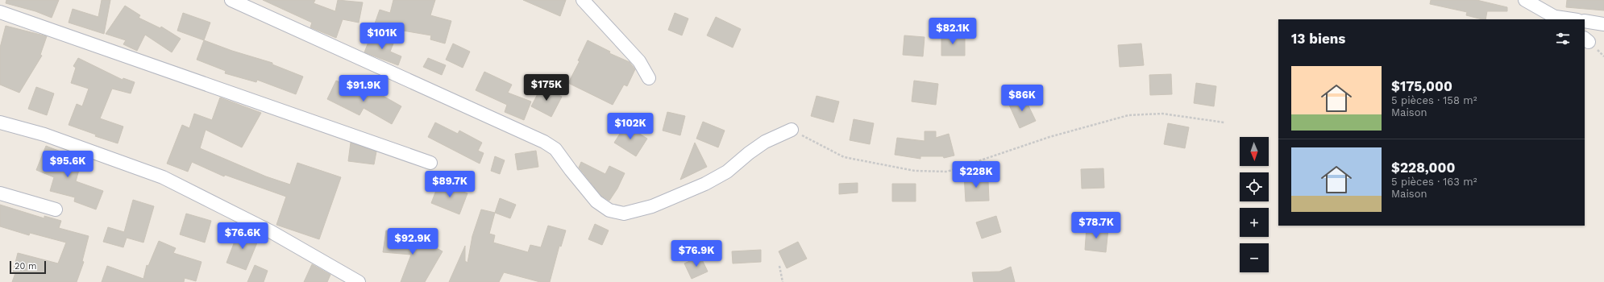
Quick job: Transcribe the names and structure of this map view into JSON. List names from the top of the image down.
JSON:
{
  "scale_bar": "20 m",
  "north": "bottom",
  "page": {
    "price": [
      "$82.1K",
      "$101K",
      "$175K",
      "$91.9K",
      "$86K",
      "$102K",
      "$95.6K",
      "$228K",
      "$89.7K",
      "$78.7K",
      "$76.6K",
      "$92.9K",
      "$76.9K"
    ],
    "heading": "13 biens",
    "list": [
      {
        "name": "$175,000",
        "note": "5 pièces · 158 m² · Maison"
      },
      {
        "name": "$228,000",
        "note": "5 pièces · 163 m² · Maison"
      }
    ],
    "map_buttons": ["+", "−"],
    "scale": "20 m"
  }
}
